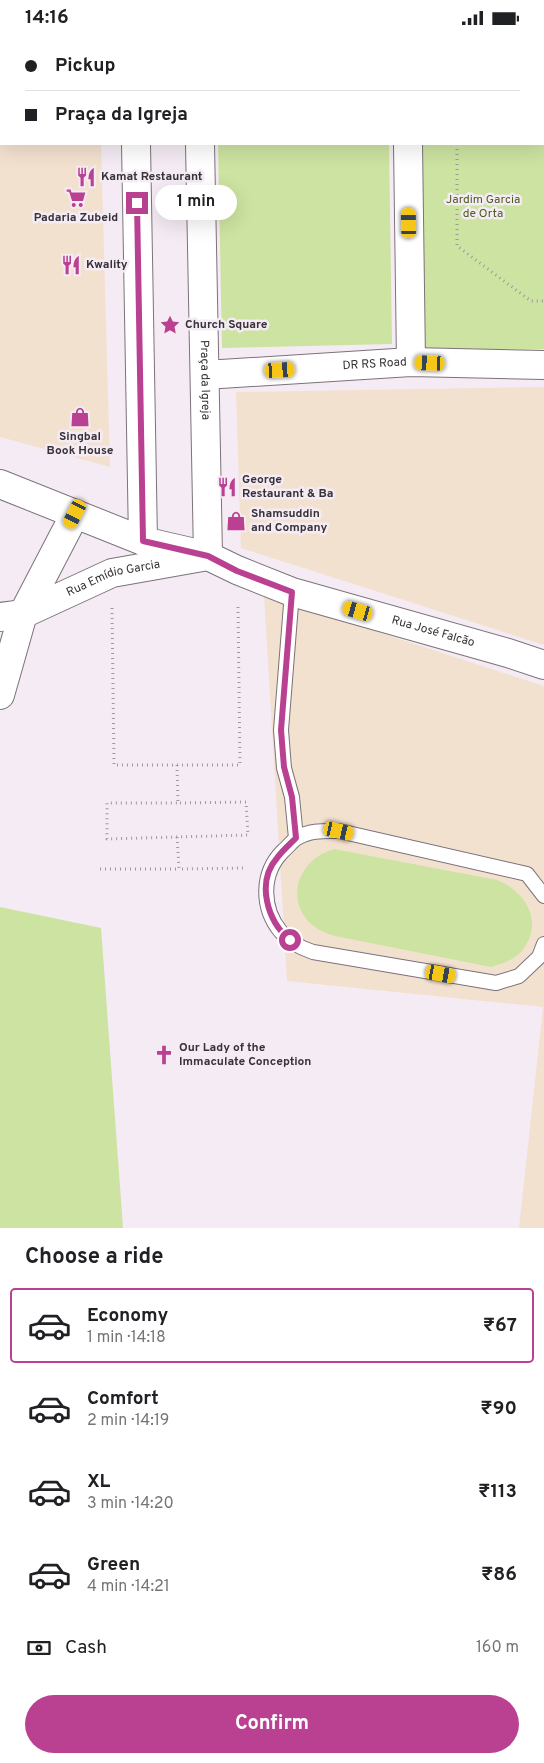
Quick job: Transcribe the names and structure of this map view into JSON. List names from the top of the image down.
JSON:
{
  "streets": {
    "street": [
      "DR RS Road",
      "Praça da Igreja",
      "Rua Emídio Garcia",
      "Rua José Falcão"
    ]
  },
  "crossings": [
    ["DR RS Road", "Praça da Igreja"],
    ["Praça da Igreja", "Rua Emídio Garcia"],
    ["Praça da Igreja", "Rua José Falcão"],
    ["Rua Emídio Garcia", "Rua José Falcão"]
  ],
  "parks": ["Jardim Garcia de Orta"],
  "places": {
    "restaurant": ["Kamat Restaurant", "Kwality", "George Restaurant & Ba"],
    "supermarket": ["Padaria Zubeid"],
    "place": ["Church Square"],
    "shop": ["Singbal Book House", "Shamsuddin and Company"],
    "church": ["Our Lady of the Immaculate Conception"]
  },
  "page": {
    "status": "14:16",
    "banner": ["Pickup", "Praça da Igreja"],
    "bubble": "1 min",
    "heading": "Choose a ride",
    "list": [
      {
        "name": "Economy",
        "note": "1 min · 14:18",
        "value": "₹67"
      },
      {
        "name": "Comfort",
        "note": "2 min · 14:19",
        "value": "₹90"
      },
      {
        "name": "XL",
        "note": "3 min · 14:20",
        "value": "₹113"
      },
      {
        "name": "Green",
        "note": "4 min · 14:21",
        "value": "₹86"
      }
    ],
    "pay": ["Cash", "160 m"],
    "buttons": "Confirm"
  }
}
